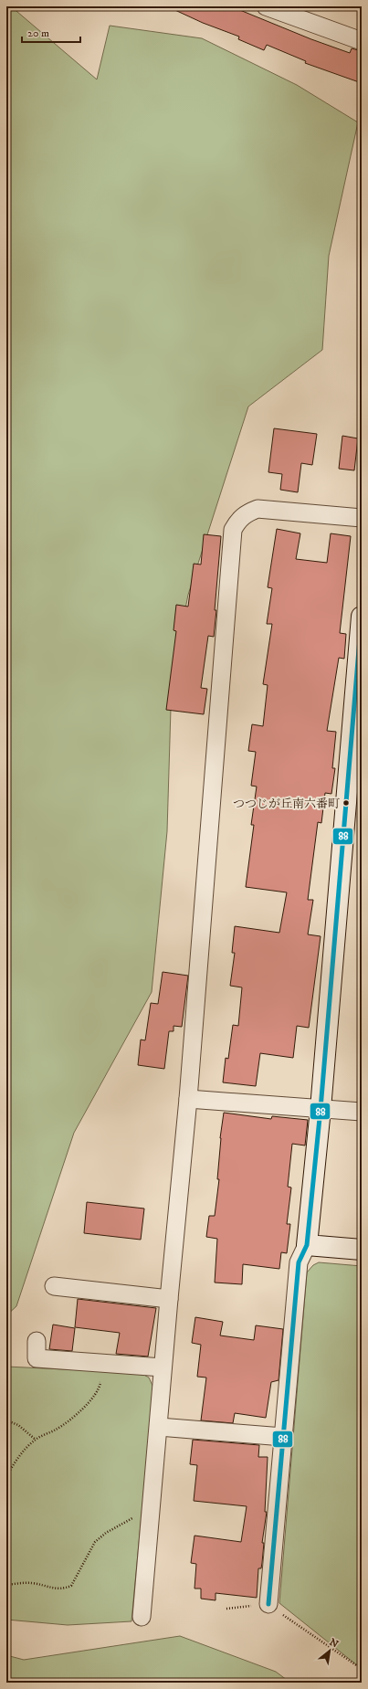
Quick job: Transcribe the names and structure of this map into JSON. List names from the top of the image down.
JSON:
{
  "places": ["つつじが丘南六番町"],
  "lines": ["transit line 88"],
  "scale_bar": "20 m",
  "north": "top right"
}
